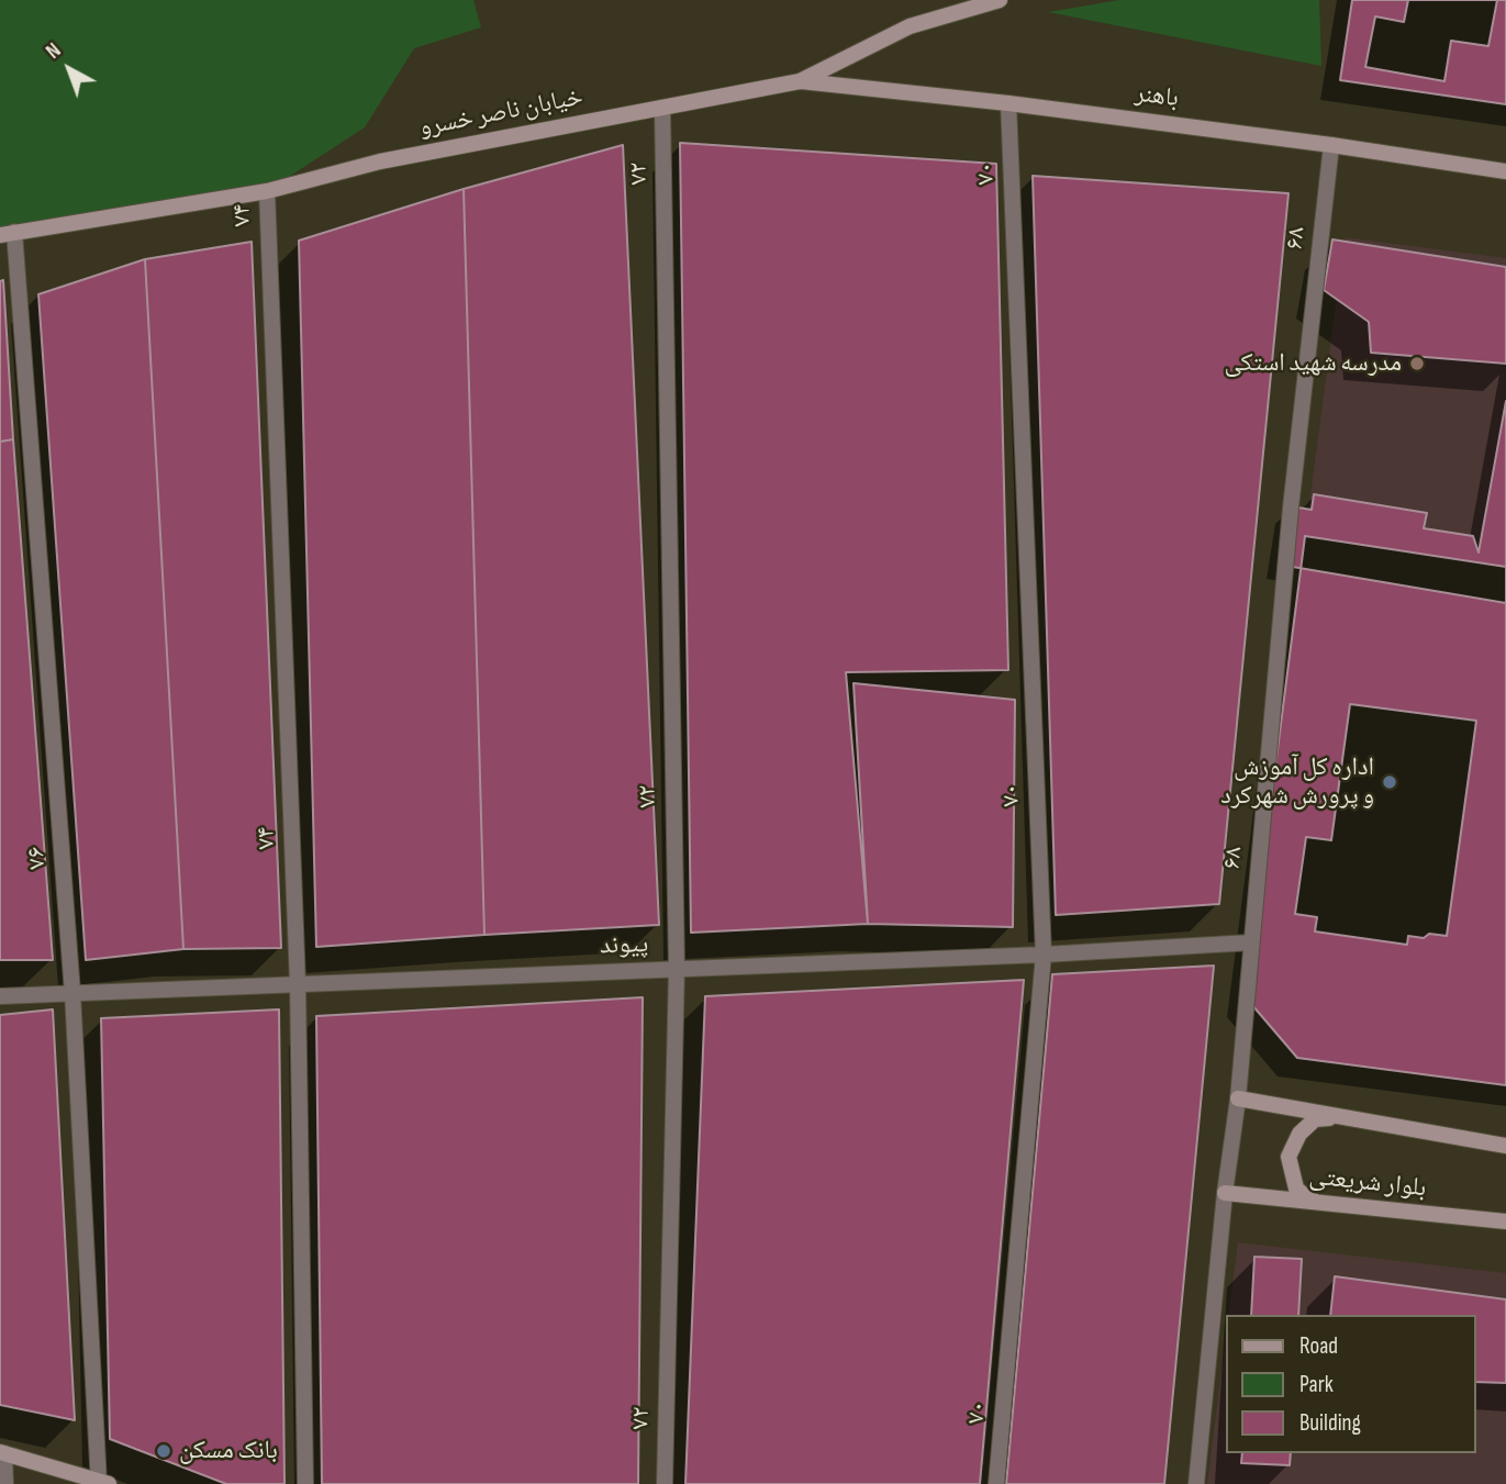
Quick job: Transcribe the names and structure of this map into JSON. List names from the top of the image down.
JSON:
{
  "streets": {
    "main road": ["باهنر", "خیابان ناصر خسرو", "بلوار شریعتی"],
    "street": [
      "۷۲",
      "۷۰",
      "۷۴",
      "۶۸",
      "۷۶",
      "پیوند"
    ]
  },
  "crossings": [
    ["باهنر", "خیابان ناصر خسرو"],
    ["باهنر", "۷۰"],
    ["باهنر", "۶۸"],
    ["خیابان ناصر خسرو", "۷۲"],
    ["خیابان ناصر خسرو", "۷۴"],
    ["خیابان ناصر خسرو", "۷۶"],
    ["۷۲", "پیوند"],
    ["۷۰", "پیوند"],
    ["۷۴", "پیوند"],
    ["۶۸", "پیوند"],
    ["۶۸", "بلوار شریعتی"],
    ["۷۶", "پیوند"]
  ],
  "places": ["مدرسه شهید استکی", "اداره کل آموزش و پرورش شهرکرد", "بانک مسکن"],
  "legend": ["Road", "Park", "Building"],
  "north": "top left"
}
